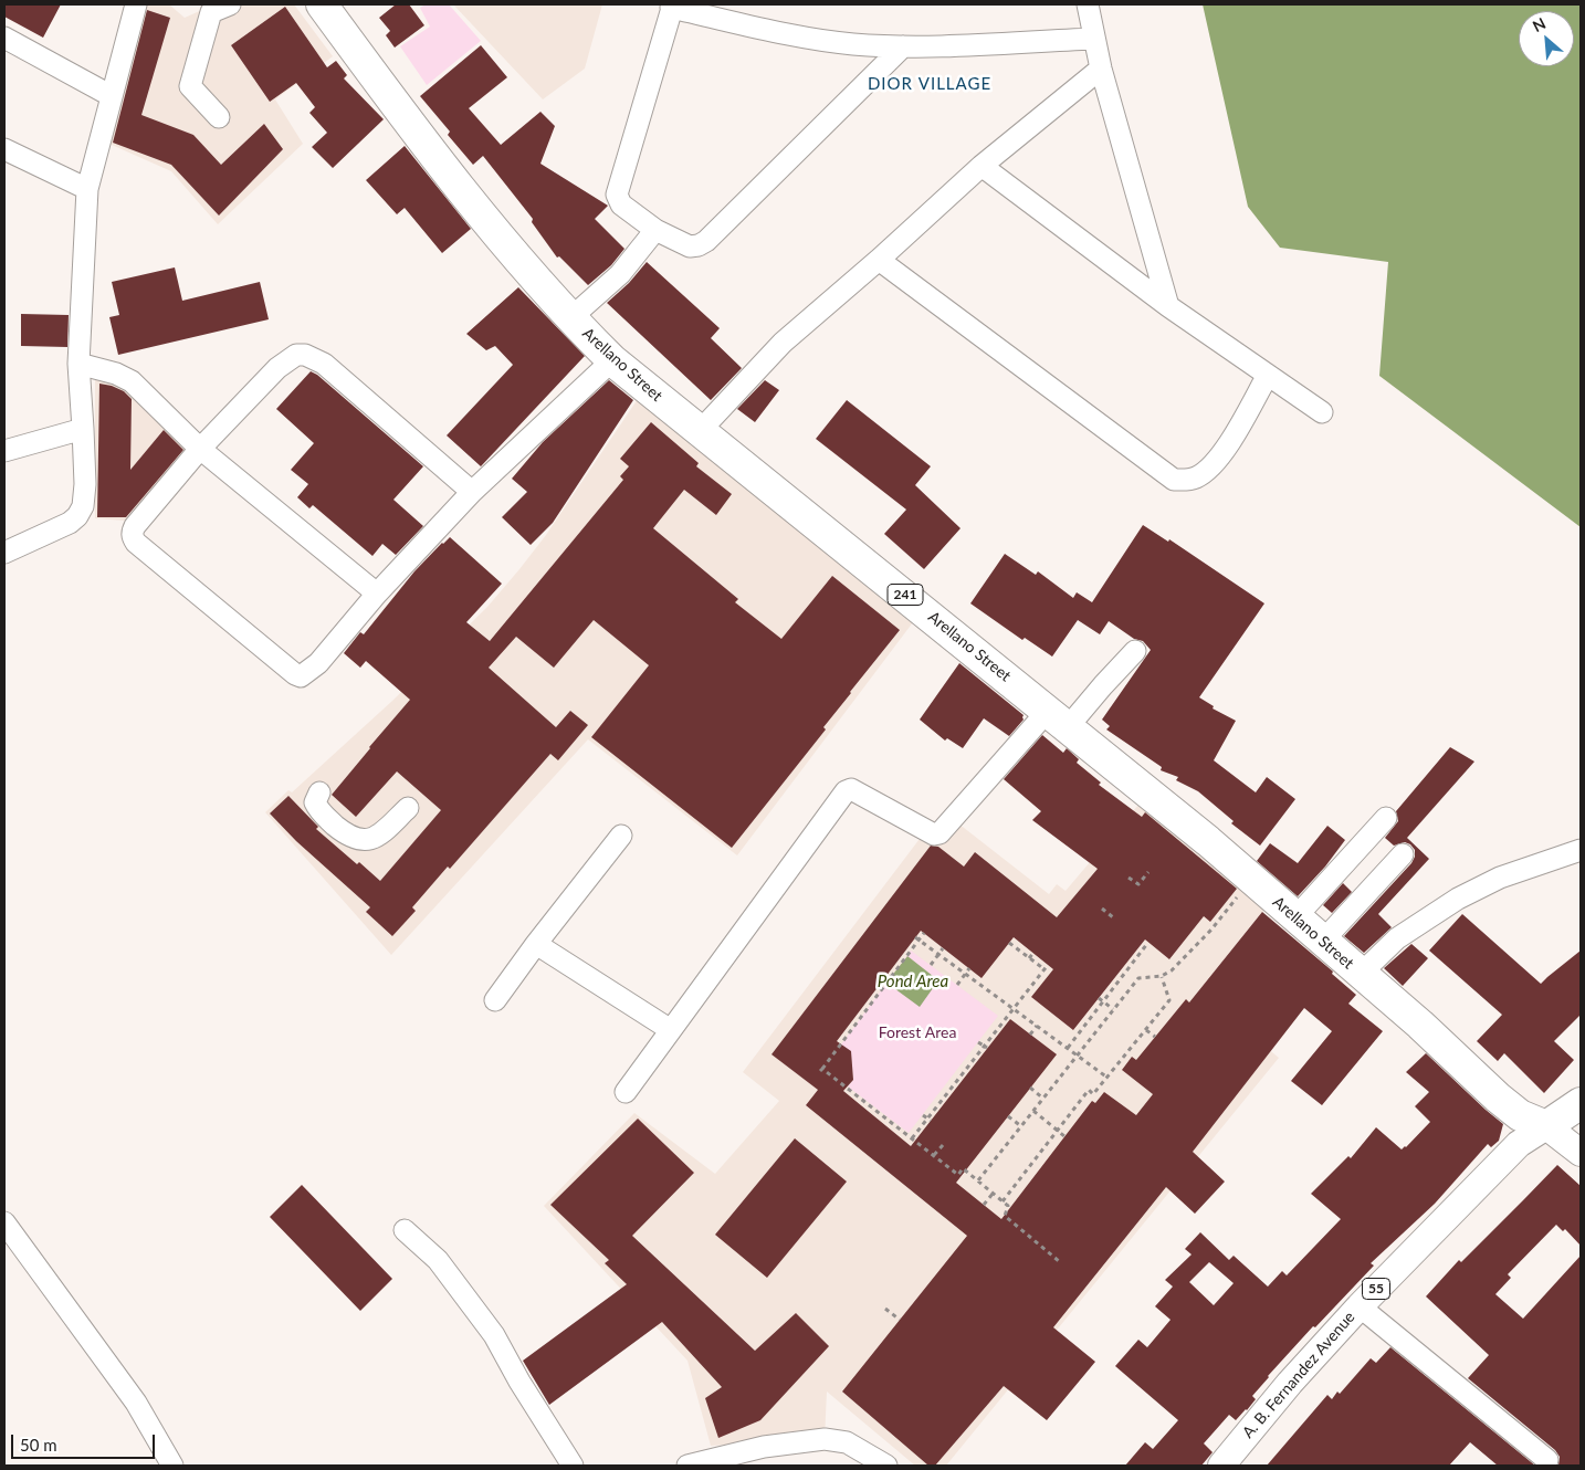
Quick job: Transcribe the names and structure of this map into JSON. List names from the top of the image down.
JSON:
{
  "streets": {
    "highway": ["Arellano Street", "241", "55"],
    "main road": ["A. B. Fernandez Avenue"]
  },
  "crossings": [
    ["Arellano Street", "241"],
    ["Arellano Street", "55"],
    ["Arellano Street", "A. B. Fernandez Avenue"],
    ["241", "55"],
    ["241", "A. B. Fernandez Avenue"],
    ["55", "A. B. Fernandez Avenue"]
  ],
  "districts": ["DIOR VILLAGE"],
  "water": ["Pond Area"],
  "parks": ["Forest Area"],
  "scale_bar": "50 m",
  "north": "top left"
}
